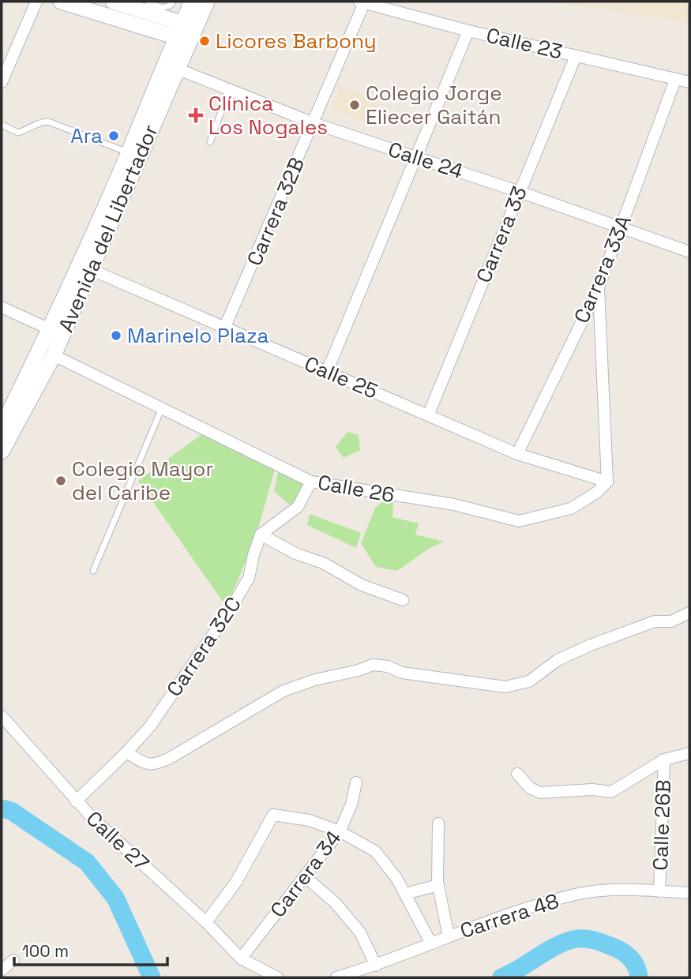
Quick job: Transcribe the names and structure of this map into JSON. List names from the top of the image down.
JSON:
{
  "streets": {
    "main road": ["Avenida del Libertador"],
    "street": [
      "Calle 23",
      "Calle 24",
      "Carrera 32B",
      "Carrera 33",
      "Carrera 33A",
      "Calle 25",
      "Calle 26",
      "Carrera 32C",
      "Calle 26B",
      "Calle 27",
      "Carrera 34",
      "Carrera 48"
    ]
  },
  "crossings": [
    ["Calle 23", "Carrera 32B"],
    ["Calle 23", "Carrera 33"],
    ["Calle 23", "Carrera 33A"],
    ["Calle 24", "Carrera 32B"],
    ["Calle 24", "Avenida del Libertador"],
    ["Calle 24", "Carrera 33"],
    ["Calle 24", "Carrera 33A"],
    ["Carrera 32B", "Calle 25"],
    ["Avenida del Libertador", "Calle 25"],
    ["Avenida del Libertador", "Calle 26"],
    ["Carrera 33", "Calle 25"],
    ["Carrera 33A", "Calle 25"],
    ["Calle 25", "Calle 26"],
    ["Carrera 32C", "Calle 27"],
    ["Calle 26B", "Carrera 48"],
    ["Calle 27", "Carrera 34"]
  ],
  "places": {
    "other": [
      "Licores Barbony",
      "Colegio Jorge Eliecer Gaitán",
      "Ara",
      "Marinelo Plaza",
      "Colegio Mayor del Caribe"
    ],
    "health": ["Clínica Los Nogales"]
  },
  "scale_bar": "100 m"
}
